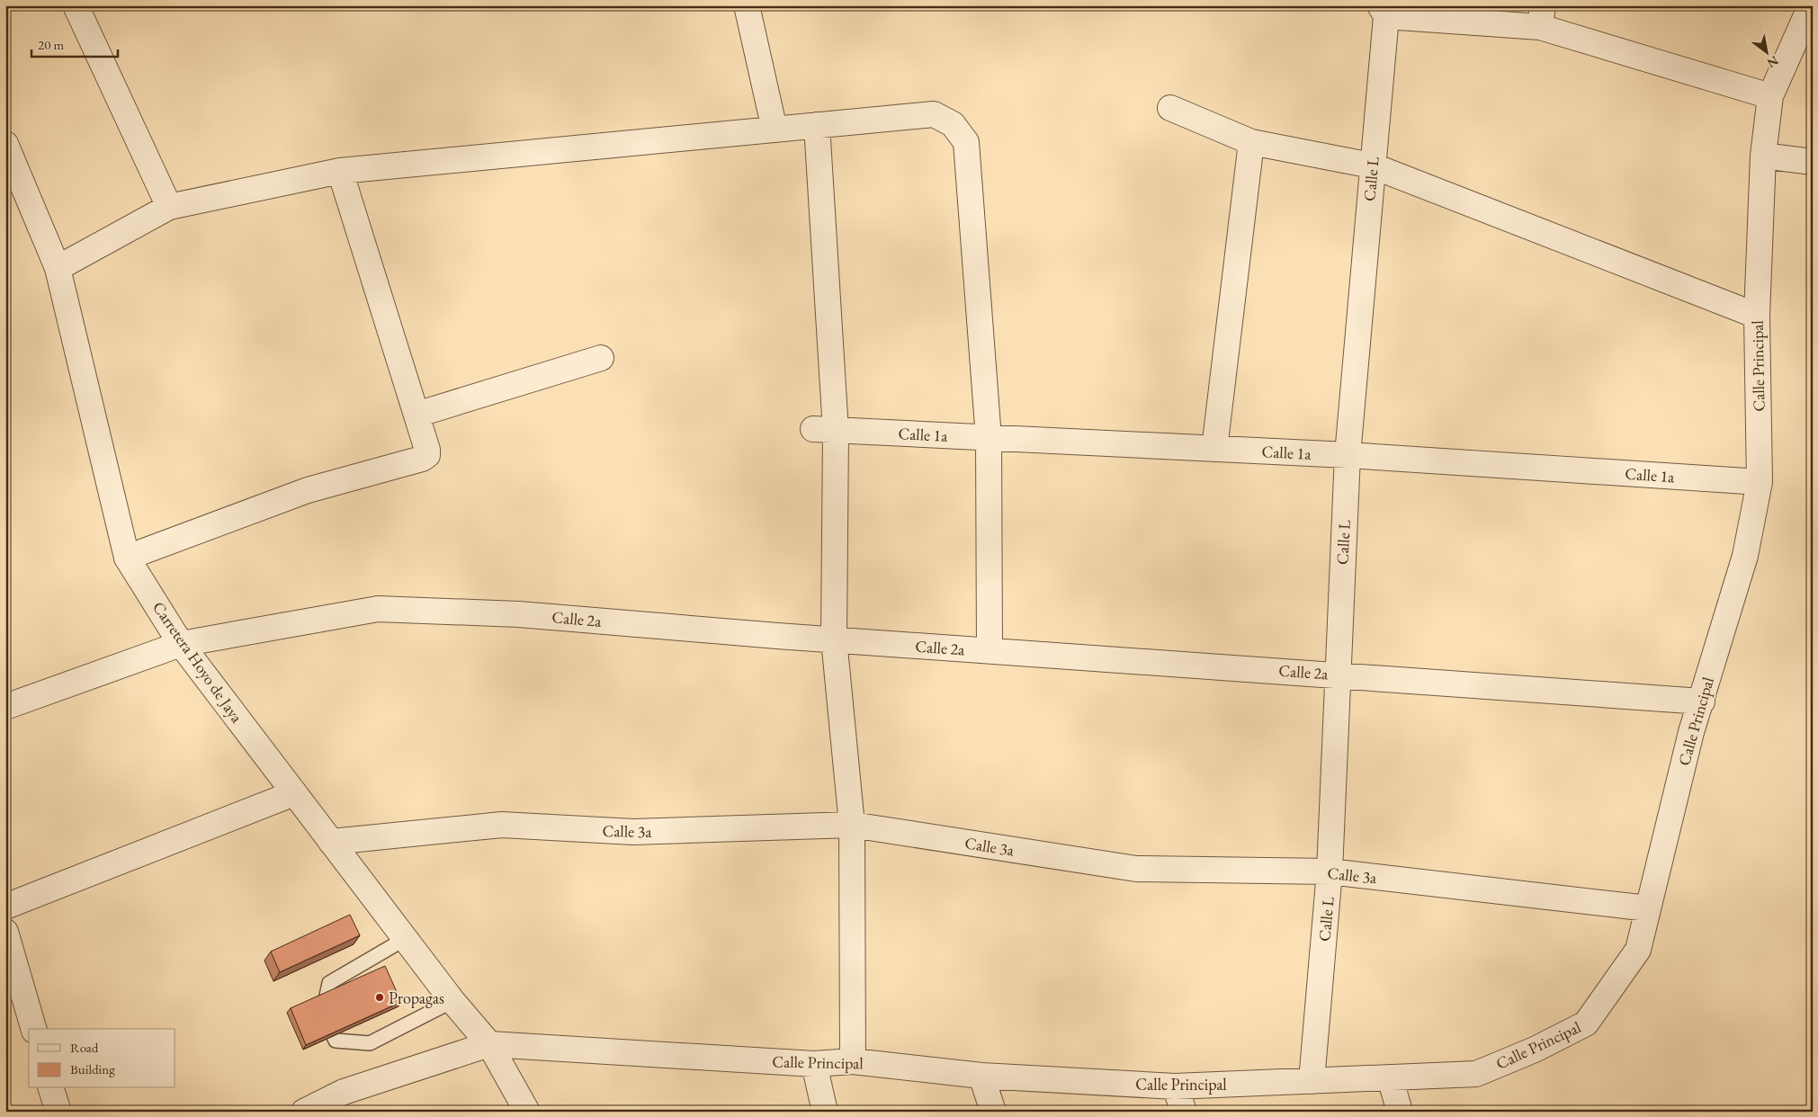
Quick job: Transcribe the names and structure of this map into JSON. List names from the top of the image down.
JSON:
{
  "streets": {
    "street": [
      "Calle L",
      "Calle Principal",
      "Calle 1a",
      "Calle 2a",
      "Carretera Hoyo de Jaya",
      "Calle 3a"
    ]
  },
  "crossings": [
    ["Calle L", "Calle Principal"],
    ["Calle L", "Calle 1a"],
    ["Calle L", "Calle 2a"],
    ["Calle L", "Calle 3a"],
    ["Calle Principal", "Calle 1a"],
    ["Calle Principal", "Calle 2a"],
    ["Calle Principal", "Carretera Hoyo de Jaya"],
    ["Calle Principal", "Calle 3a"],
    ["Calle 2a", "Carretera Hoyo de Jaya"],
    ["Carretera Hoyo de Jaya", "Calle 3a"]
  ],
  "places": ["Propagas"],
  "legend": ["Road", "Building"],
  "scale_bar": "20 m",
  "north": "bottom right"
}
